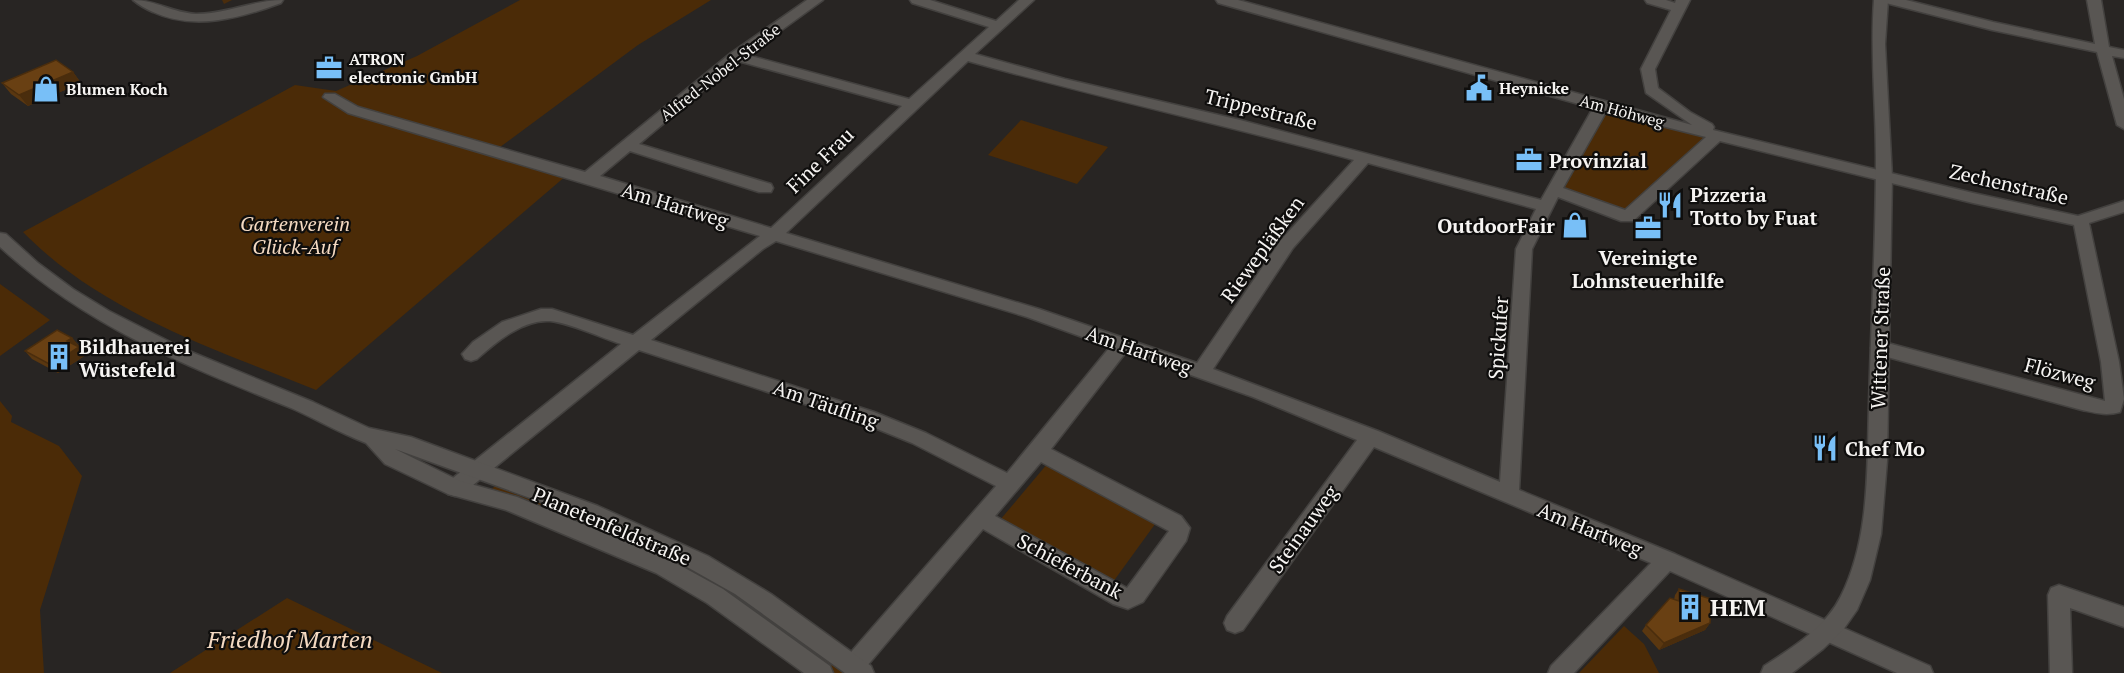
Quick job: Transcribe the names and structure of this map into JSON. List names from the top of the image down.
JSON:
{
  "streets": {
    "street": [
      "Alfred-Nobel-Straße",
      "Trippestraße",
      "Am Höhweg",
      "Fine Frau",
      "Zechenstraße",
      "Am Hartweg",
      "Riewepläßken",
      "Spickufer",
      "Wittener Straße",
      "Flözweg",
      "Am Täufling",
      "Planetenfeldstraße",
      "Steinauweg",
      "Schieferbank"
    ]
  },
  "crossings": [
    ["Alfred-Nobel-Straße", "Am Hartweg"],
    ["Trippestraße", "Fine Frau"],
    ["Trippestraße", "Riewepläßken"],
    ["Trippestraße", "Spickufer"],
    ["Am Höhweg", "Zechenstraße"],
    ["Am Höhweg", "Spickufer"],
    ["Am Höhweg", "Wittener Straße"],
    ["Fine Frau", "Am Hartweg"],
    ["Fine Frau", "Am Täufling"],
    ["Fine Frau", "Planetenfeldstraße"],
    ["Zechenstraße", "Wittener Straße"],
    ["Zechenstraße", "Flözweg"],
    ["Am Hartweg", "Riewepläßken"],
    ["Am Hartweg", "Spickufer"],
    ["Am Hartweg", "Wittener Straße"],
    ["Am Hartweg", "Steinauweg"],
    ["Wittener Straße", "Flözweg"]
  ],
  "parks": ["Gartenverein Glück-Auf", "Friedhof Marten"],
  "places": {
    "office": ["ATRON electronic GmbH", "Provinzial", "Vereinigte Lohnsteuerhilfe"],
    "public building": ["Heynicke"],
    "shop": ["Blumen Koch", "OutdoorFair"],
    "restaurant": ["Pizzeria Totto by Fuat", "Chef Mo"],
    "building": ["Bildhauerei Wüstefeld", "HEM"]
  }
}
